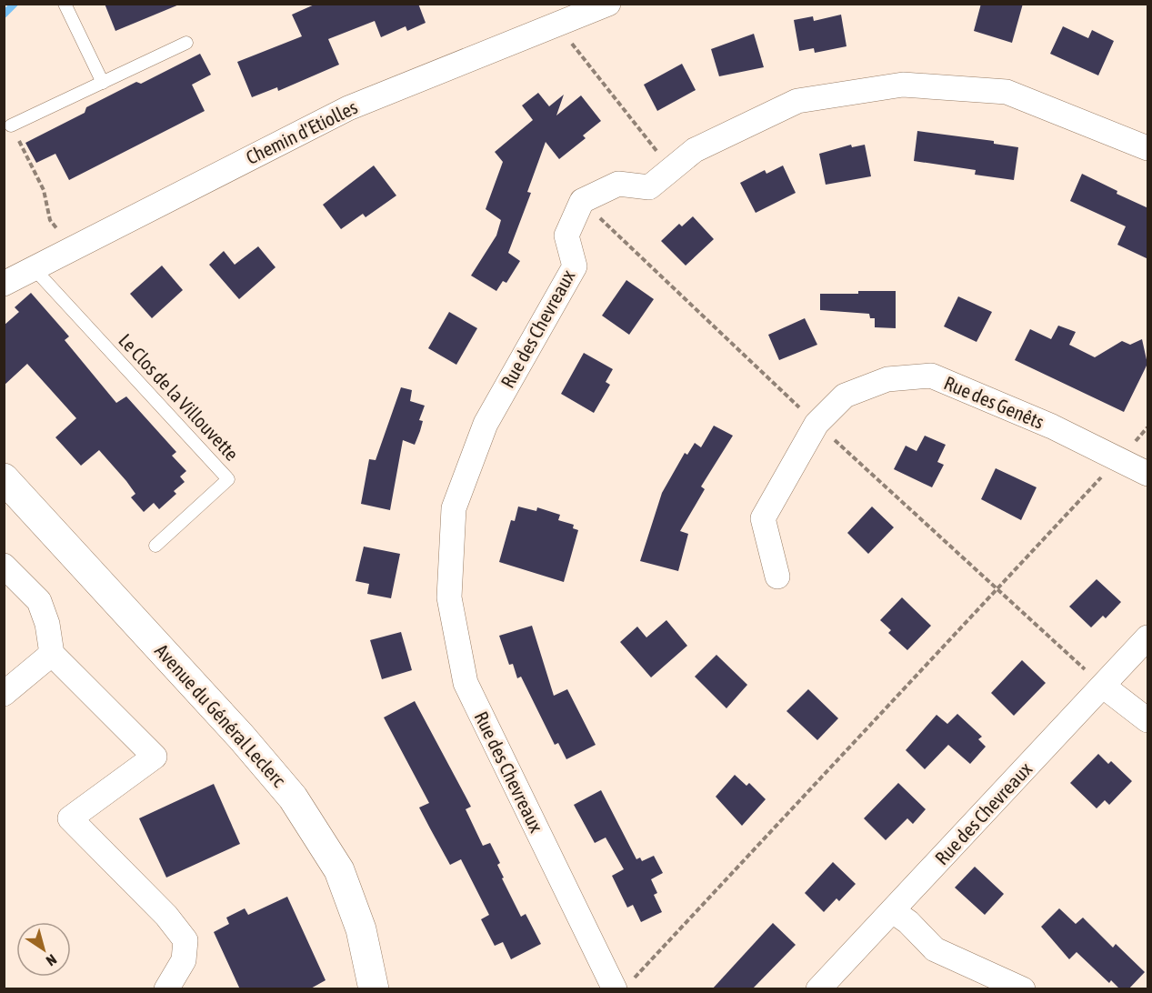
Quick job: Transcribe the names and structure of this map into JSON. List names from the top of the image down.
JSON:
{
  "streets": {
    "main road": ["Avenue du Général Leclerc"],
    "street": ["Chemin d'Etiolles", "Rue des Chevreaux", "Rue des Genêts"],
    "lane": ["Le Clos de la Villouvette"]
  },
  "crossings": [
    ["Chemin d'Etiolles", "Le Clos de la Villouvette"]
  ],
  "north": "bottom right"
}
